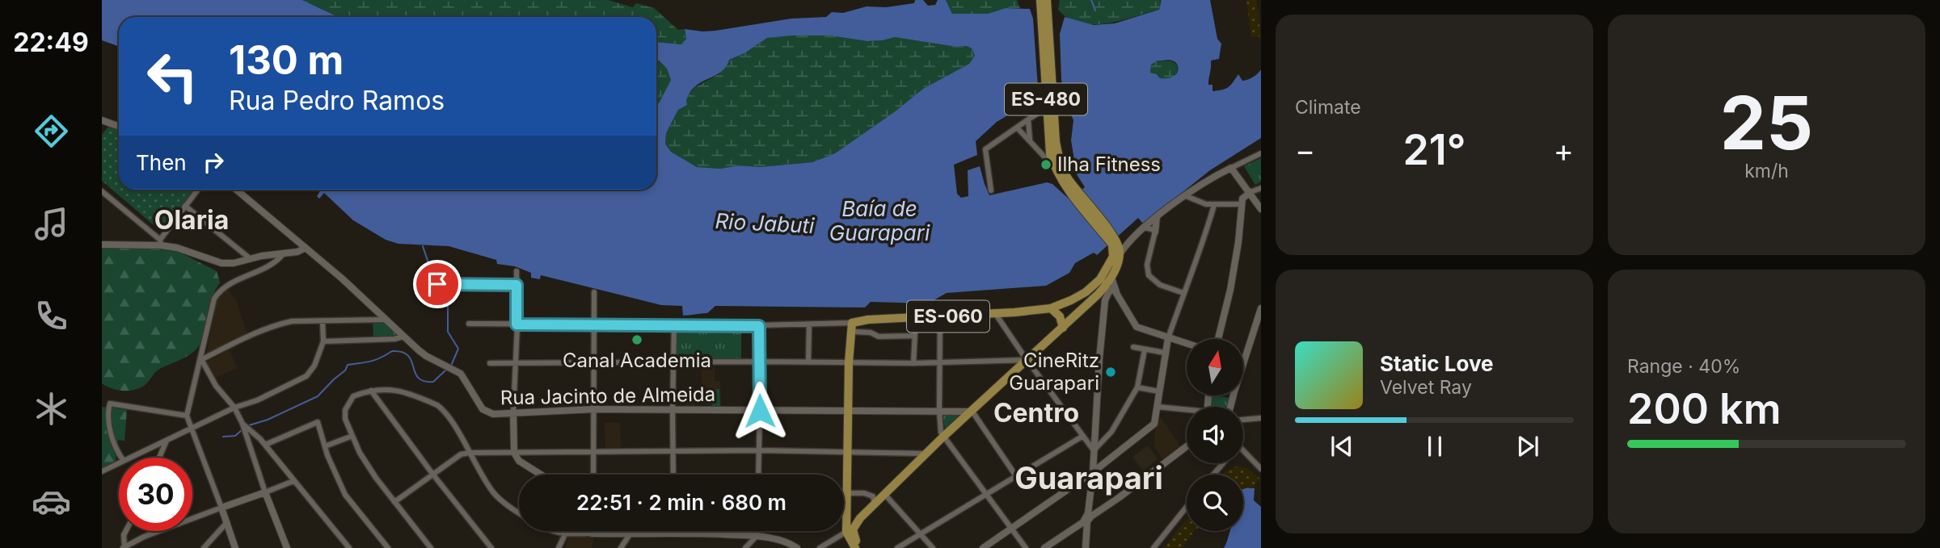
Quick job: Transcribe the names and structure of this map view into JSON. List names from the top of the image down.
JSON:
{
  "streets": {
    "main road": ["ES-480", "ES-060"],
    "street": ["Rua Jacinto de Almeida"]
  },
  "crossings": [
    ["ES-480", "ES-060"]
  ],
  "districts": ["Olaria", "Centro", "Guarapari"],
  "water": ["Baía de Guarapari", "Rio Jabuti"],
  "places": ["Ilha Fitness", "Canal Academia", "CineRitz Guarapari"],
  "north": "top",
  "page": {
    "tabs": "22:49",
    "tile": [
      "Climate",
      ["25", "km/h"],
      ["Range · 40%", "200 km"]
    ],
    "turn": ["130 m", "Rua Pedro Ramos"],
    "heat": ["−", "21°", "+"],
    "then": "Then",
    "song": ["Static Love", "Velvet Ray"],
    "limit": "30",
    "trip": "22:51 · 2 min · 680 m"
  }
}
